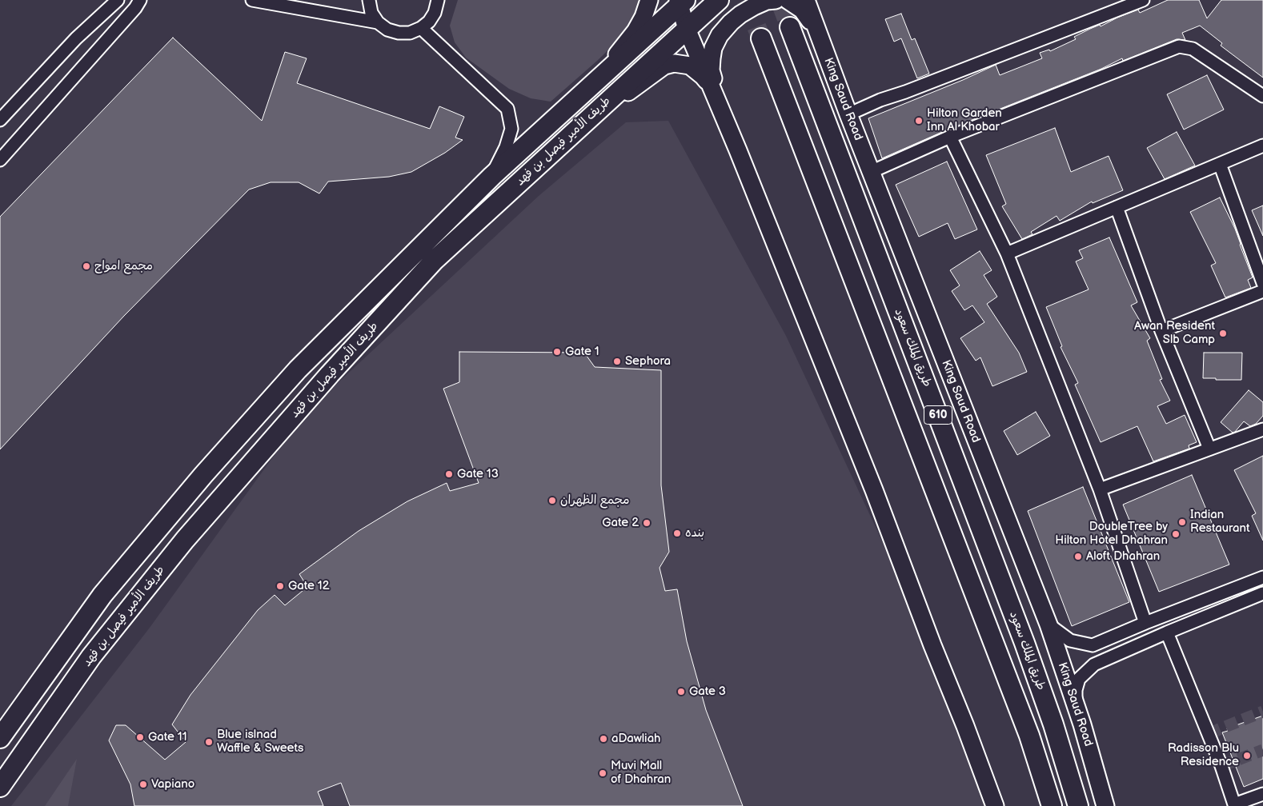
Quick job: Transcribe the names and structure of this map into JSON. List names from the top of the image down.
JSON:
{
  "streets": {
    "main road": [
      "King Saud Road",
      "طريف الأمير فيصل بن فهد",
      "طريق الملك سعود",
      "610"
    ]
  },
  "places": [
    "Hilton Garden Inn Al Khobar",
    "مجمع امواج",
    "Awan Resident Slb Camp",
    "Gate 1",
    "Sephora",
    "Gate 13",
    "مجمع الظهران",
    "Indian Restaurant",
    "Gate 2",
    "بنده",
    "DoubleTree by Hilton Hotel Dhahran",
    "Aloft Dhahran",
    "Gate 12",
    "Gate 3",
    "Gate 11",
    "aDawliah",
    "Blue islnad Waffle & Sweets",
    "Radisson Blu Residence",
    "Muvi Mall of Dhahran",
    "Vapiano"
  ]
}
